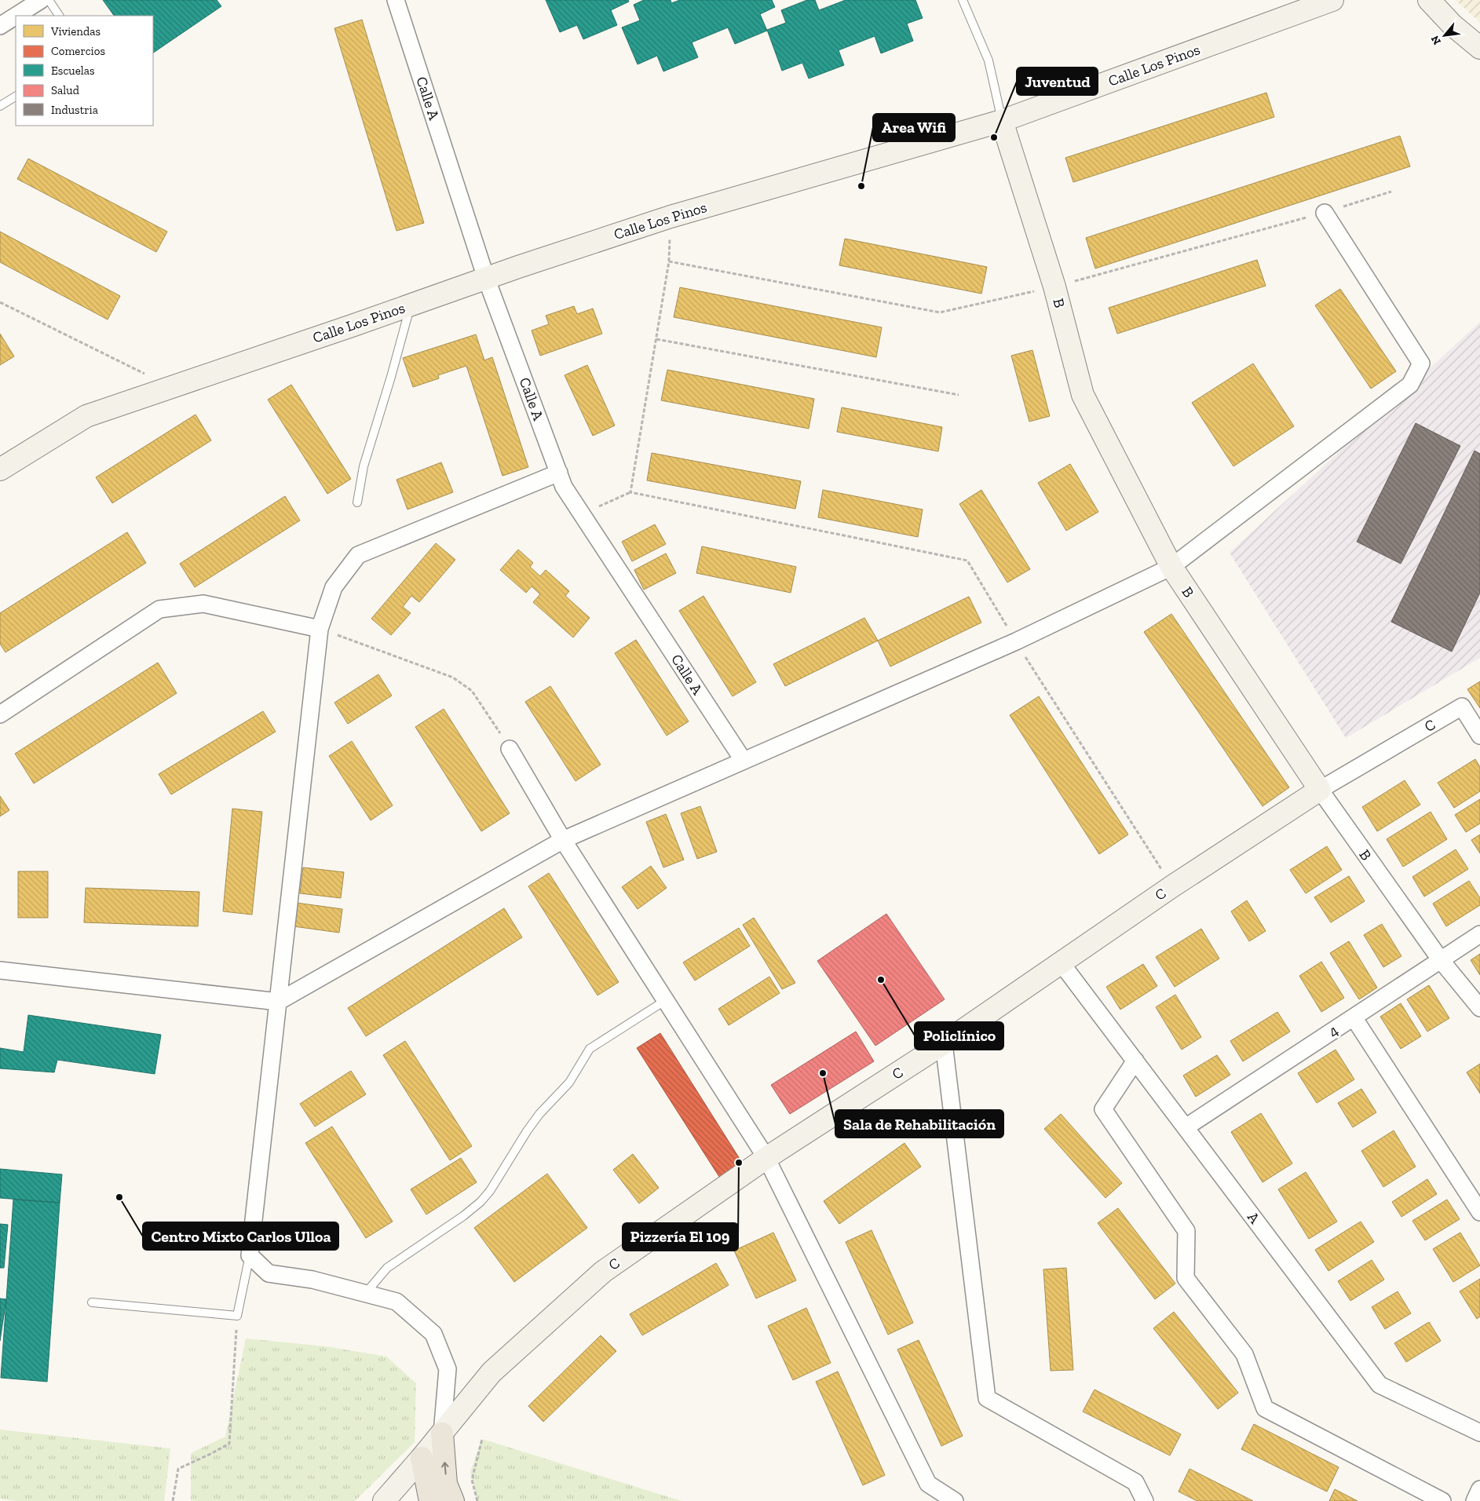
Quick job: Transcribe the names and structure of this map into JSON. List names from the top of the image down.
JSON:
{
  "streets": {
    "street": [
      "Calle Los Pinos",
      "Calle A",
      "B",
      "C",
      "4",
      "A"
    ]
  },
  "crossings": [
    ["Calle Los Pinos", "Calle A"],
    ["Calle Los Pinos", "B"],
    ["B", "C"],
    ["B", "4"],
    ["C", "A"],
    ["4", "A"]
  ],
  "places": [
    "Juventud",
    "Area Wifi",
    "Policlínico",
    "Sala de Rehabilitación",
    "Pizzería El 109",
    "Centro Mixto Carlos Ulloa"
  ],
  "legend": [
    "Viviendas",
    "Comercios",
    "Escuelas",
    "Salud",
    "Industria"
  ],
  "north": "bottom left"
}
